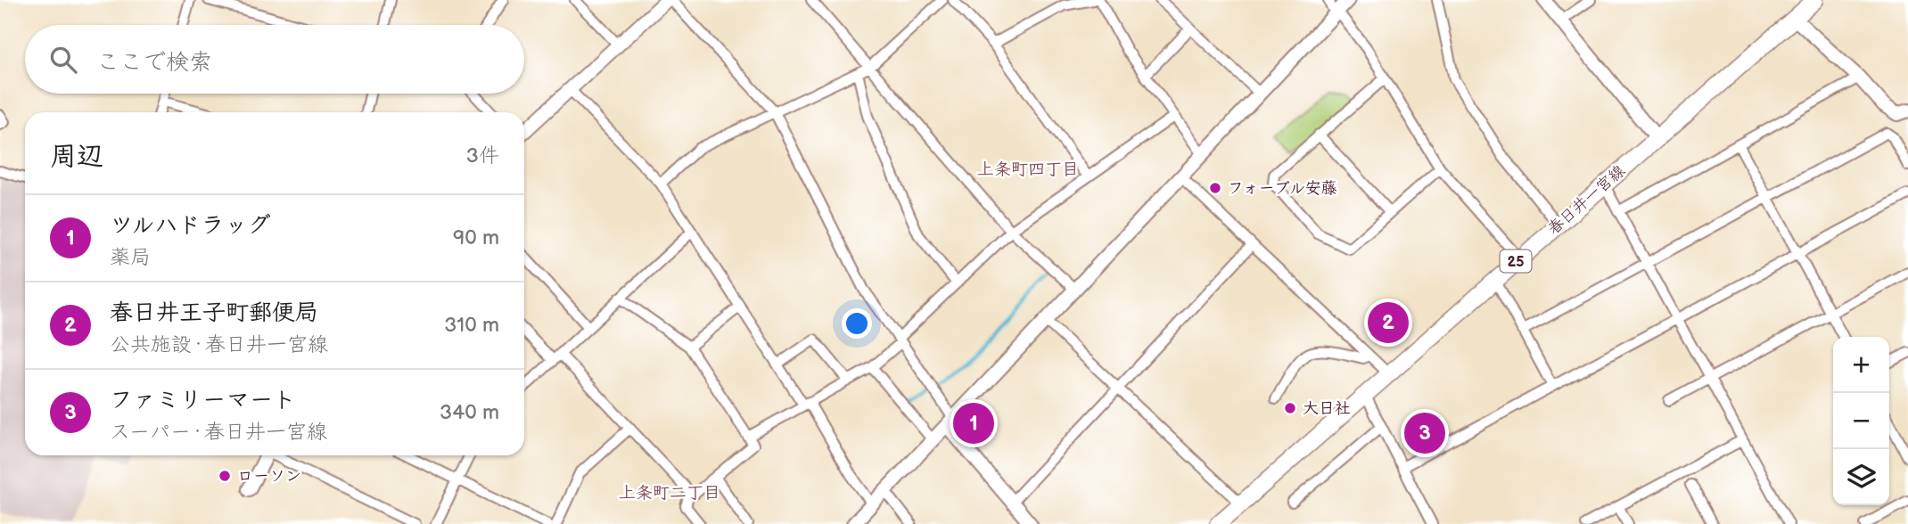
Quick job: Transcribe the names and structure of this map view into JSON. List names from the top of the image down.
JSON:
{
  "streets": {
    "main road": ["春日井一宮線", "25"]
  },
  "districts": ["上条町四丁目", "上条町二丁目"],
  "places": ["フォーブル安藤", "大日社", "ローソン"],
  "page": {
    "search": "ここで検索",
    "heading": ["周辺", "3件"],
    "list": [
      {
        "mark": "1",
        "name": "ツルハドラッグ",
        "note": "薬局",
        "value": "90 m"
      },
      {
        "mark": "2",
        "name": "春日井王子町郵便局",
        "note": "公共施設 · 春日井一宮線",
        "value": "310 m"
      },
      {
        "mark": "3",
        "name": "ファミリーマート",
        "note": "スーパー · 春日井一宮線",
        "value": "340 m"
      }
    ],
    "pins": ["2", "1", "3"],
    "map_buttons": ["+", "−"]
  }
}
